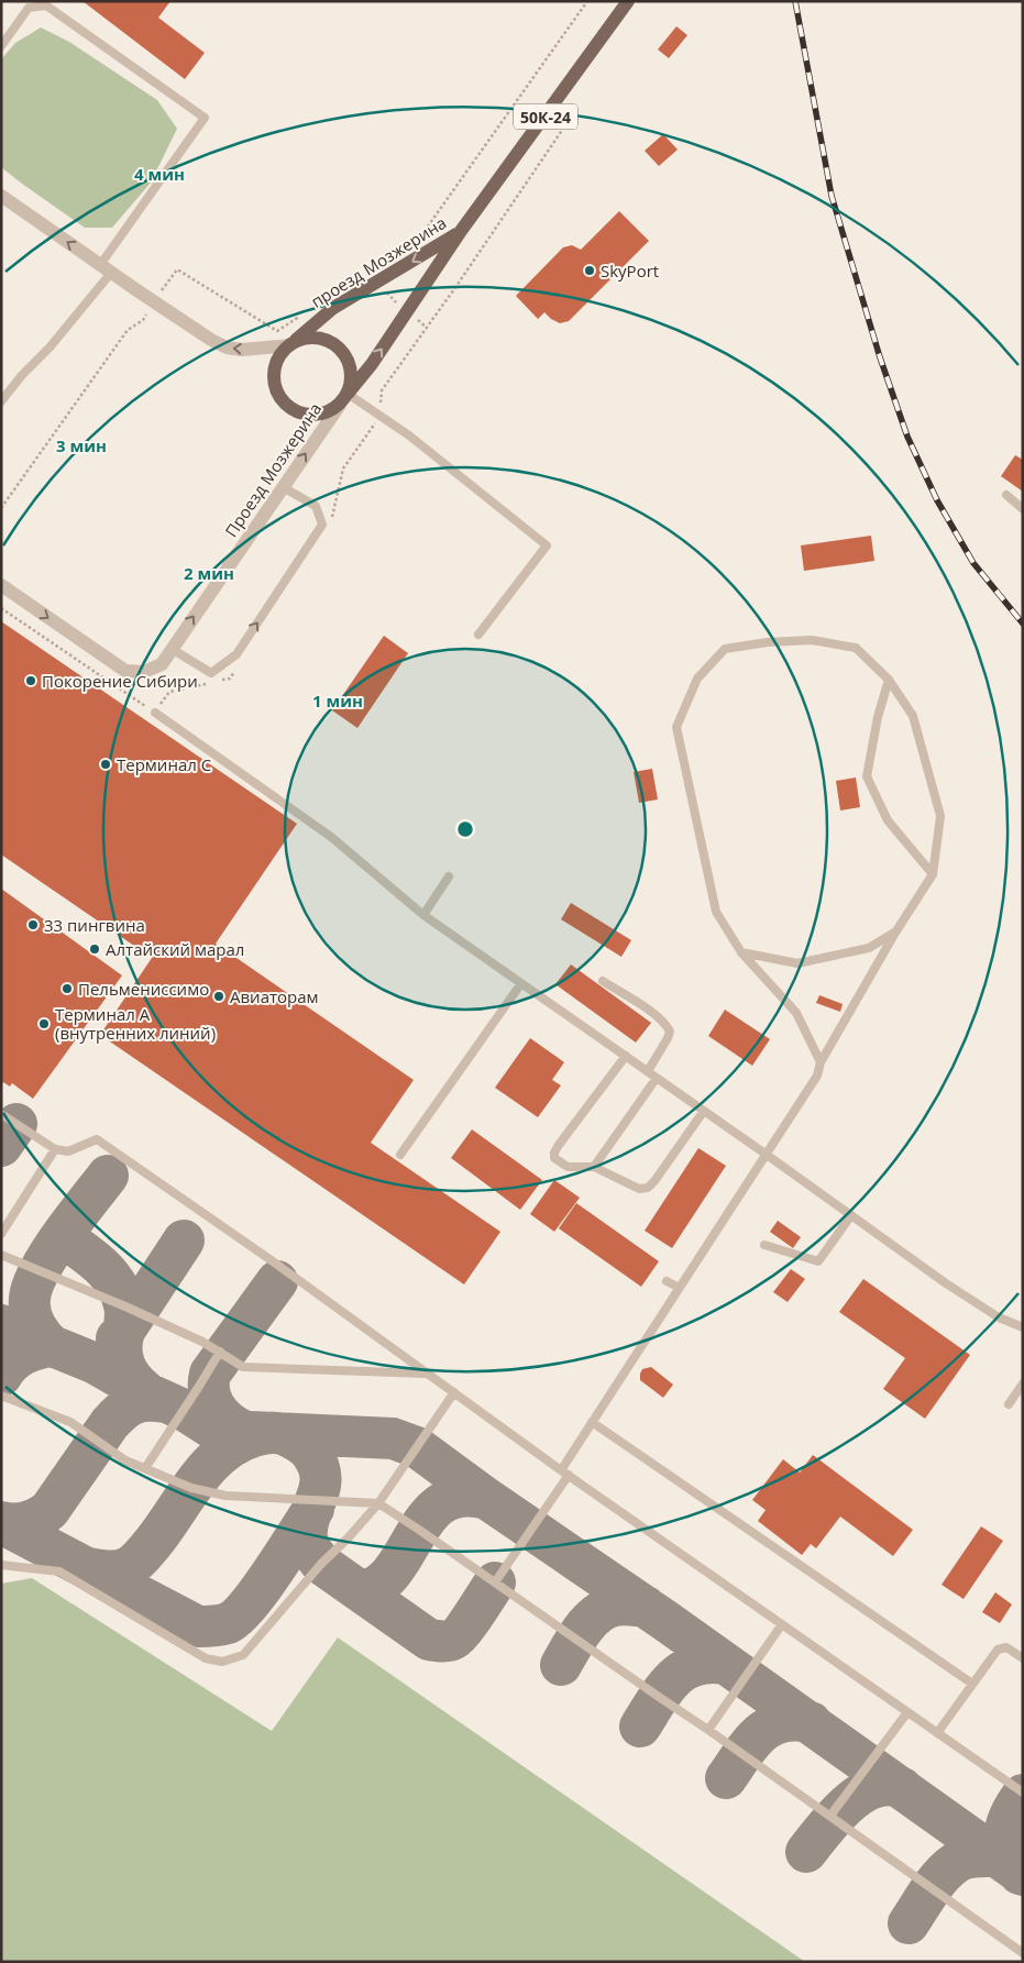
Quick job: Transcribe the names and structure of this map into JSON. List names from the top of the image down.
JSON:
{
  "streets": {
    "main road": ["50К-24", "проезд Мозжерина", "Проезд Мозжерина"]
  },
  "crossings": [
    ["проезд Мозжерина", "Проезд Мозжерина"]
  ],
  "places": [
    "SkyPort",
    "Покорение Сибири",
    "Терминал С",
    "33 пингвина",
    "Алтайский марал",
    "Пельмениссимо",
    "Авиаторам",
    "Терминал А (внутренних линий)"
  ],
  "rings": [
    "4 мин",
    "3 мин",
    "2 мин",
    "1 мин"
  ]
}
